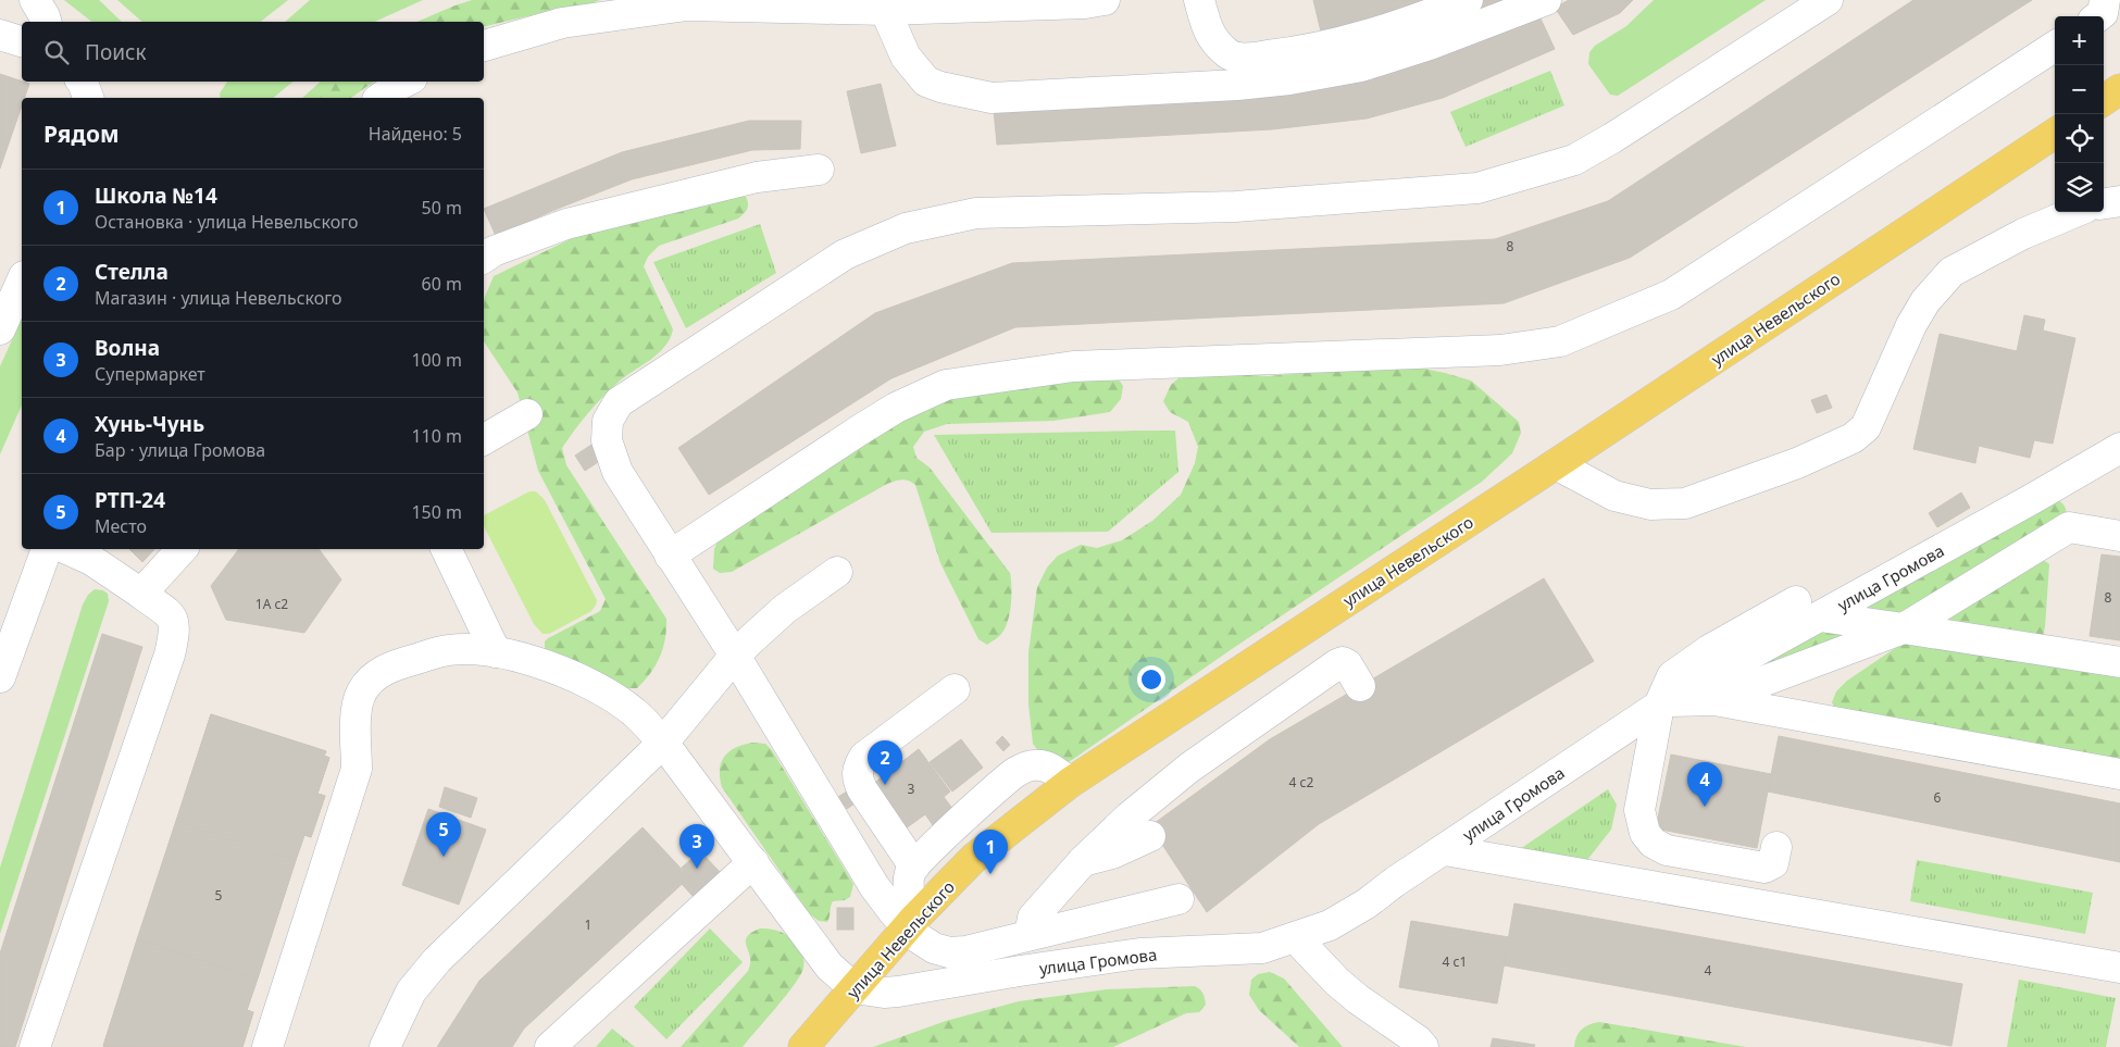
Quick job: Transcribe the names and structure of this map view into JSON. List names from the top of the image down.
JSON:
{
  "streets": {
    "main road": ["улица Невельского"],
    "street": ["улица Громова"]
  },
  "crossings": [
    ["улица Невельского", "улица Громова"]
  ],
  "house_numbers": [
    "8",
    "8",
    "1А с2",
    "4 с2",
    "3",
    "6",
    "5",
    "1",
    "4 с1",
    "4"
  ],
  "page": {
    "map_buttons": ["+", "−"],
    "search": "Поиск",
    "heading": ["Рядом", "Найдено: 5"],
    "list": [
      {
        "mark": "1",
        "name": "Школа №14",
        "note": "Остановка · улица Невельского",
        "value": "50 m"
      },
      {
        "mark": "2",
        "name": "Стелла",
        "note": "Магазин · улица Невельского",
        "value": "60 m"
      },
      {
        "mark": "3",
        "name": "Волна",
        "note": "Супермаркет",
        "value": "100 m"
      },
      {
        "mark": "4",
        "name": "Хунь-Чунь",
        "note": "Бар · улица Громова",
        "value": "110 m"
      },
      {
        "mark": "5",
        "name": "РТП-24",
        "note": "Место",
        "value": "150 m"
      }
    ],
    "pins": [
      "2",
      "4",
      "5",
      "3",
      "1"
    ]
  }
}
